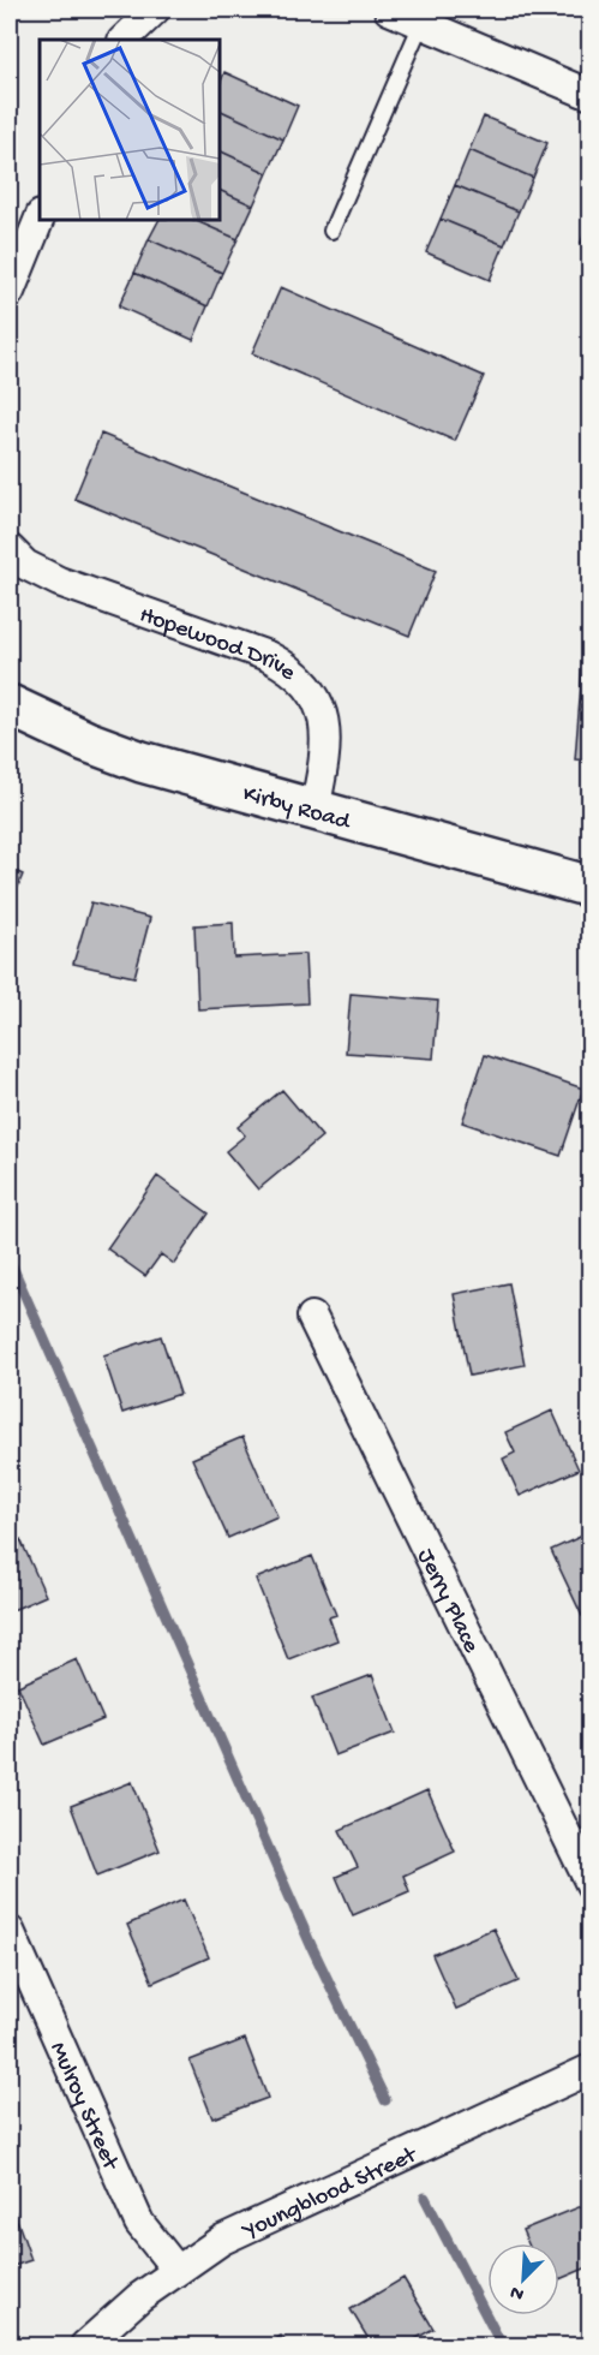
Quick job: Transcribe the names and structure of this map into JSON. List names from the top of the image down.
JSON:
{
  "streets": {
    "main road": ["Kirby Road"],
    "street": [
      "Hopewood Drive",
      "Jerry Place",
      "Mulroy Street",
      "Youngblood Street"
    ]
  },
  "crossings": [
    ["Hopewood Drive", "Kirby Road"],
    ["Mulroy Street", "Youngblood Street"]
  ],
  "north": "bottom left"
}
